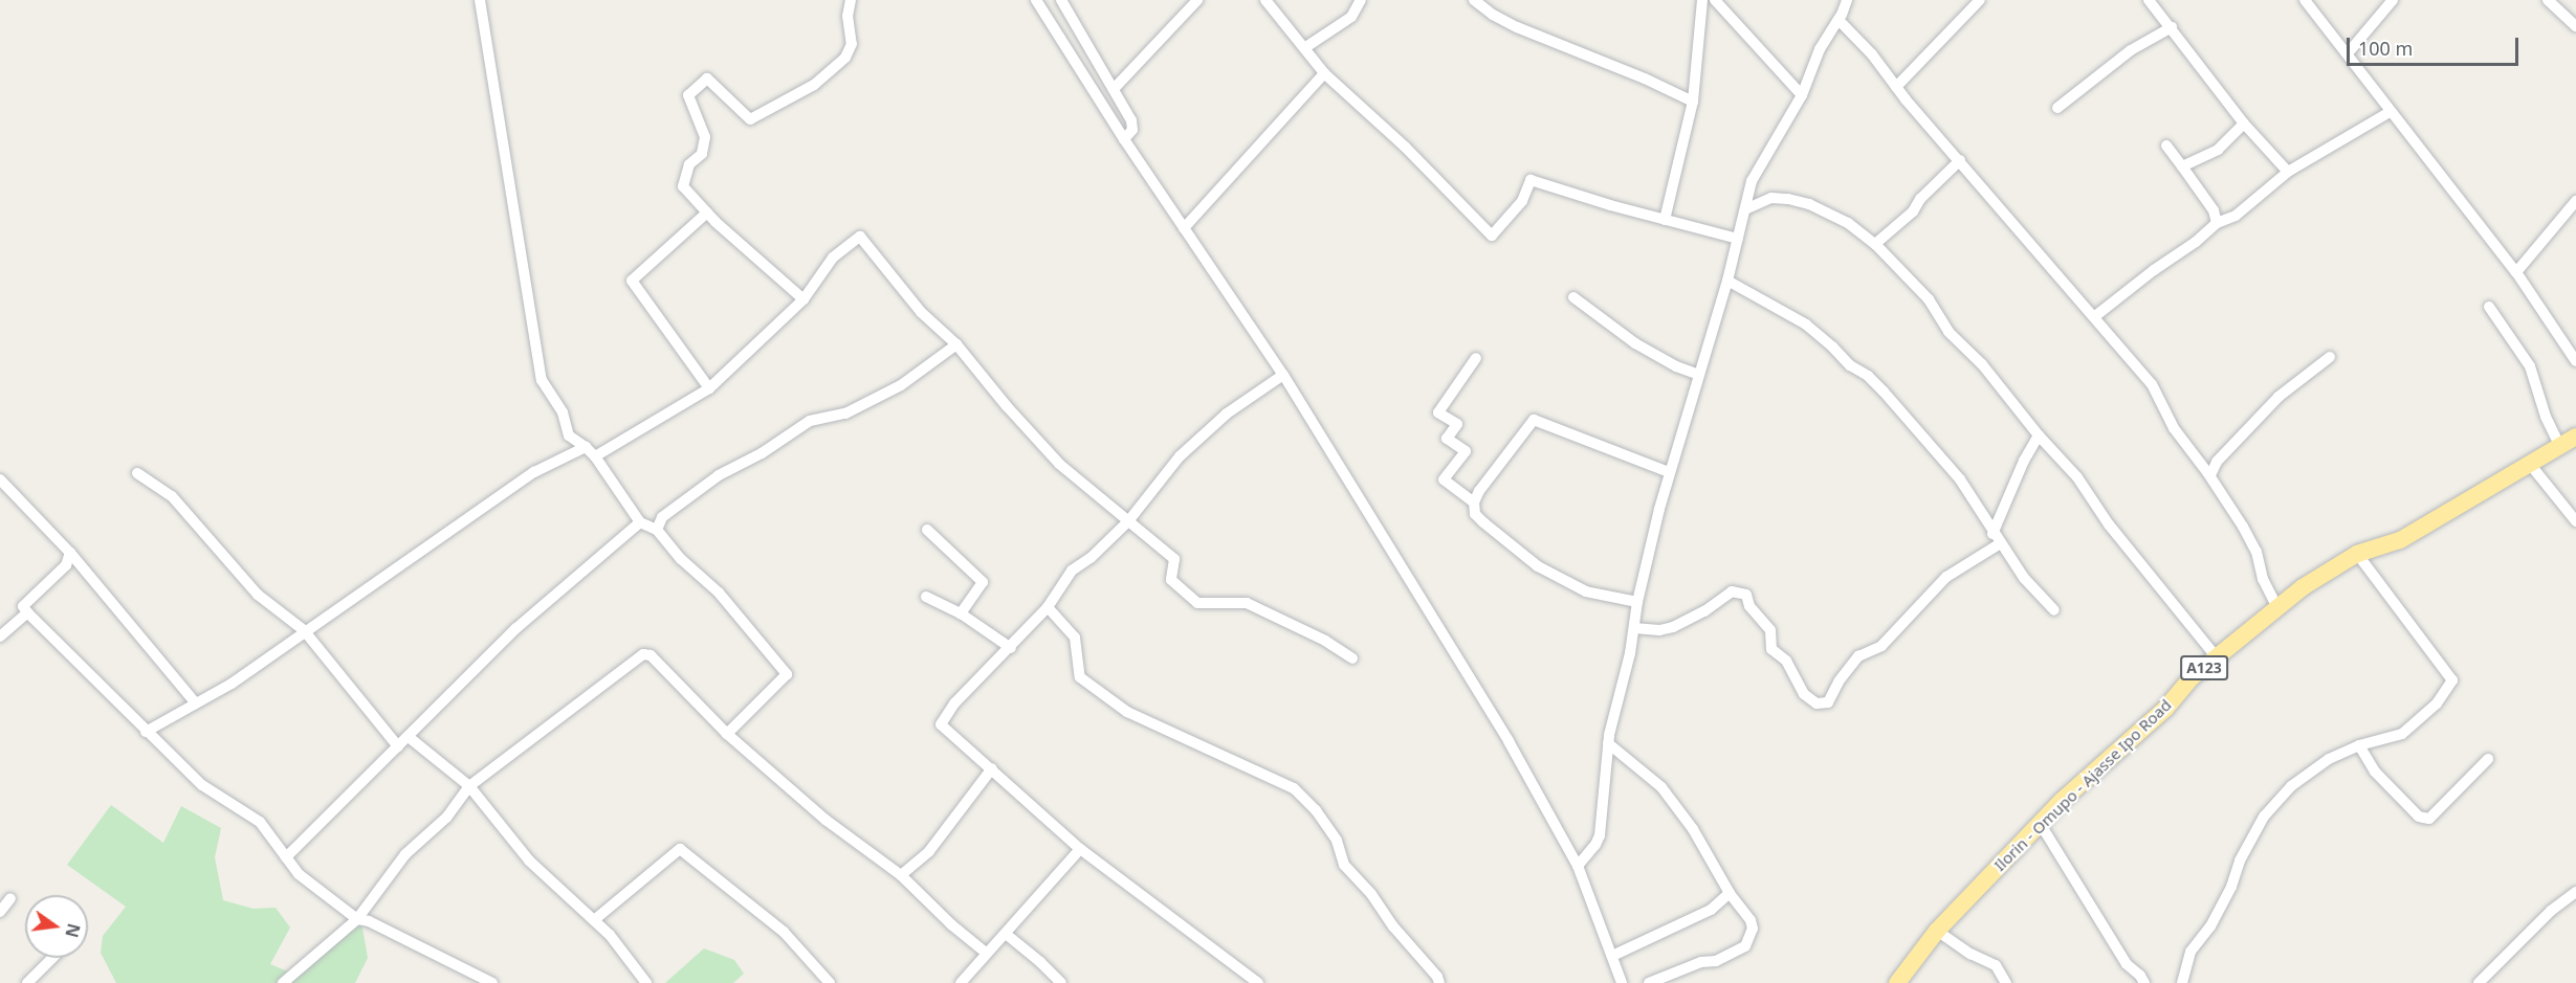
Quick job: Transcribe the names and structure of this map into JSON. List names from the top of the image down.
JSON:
{
  "streets": {
    "highway": ["A123", "Ilorin - Omupo - Ajasse Ipo Road"]
  },
  "scale_bar": "100 m",
  "north": "right"
}
